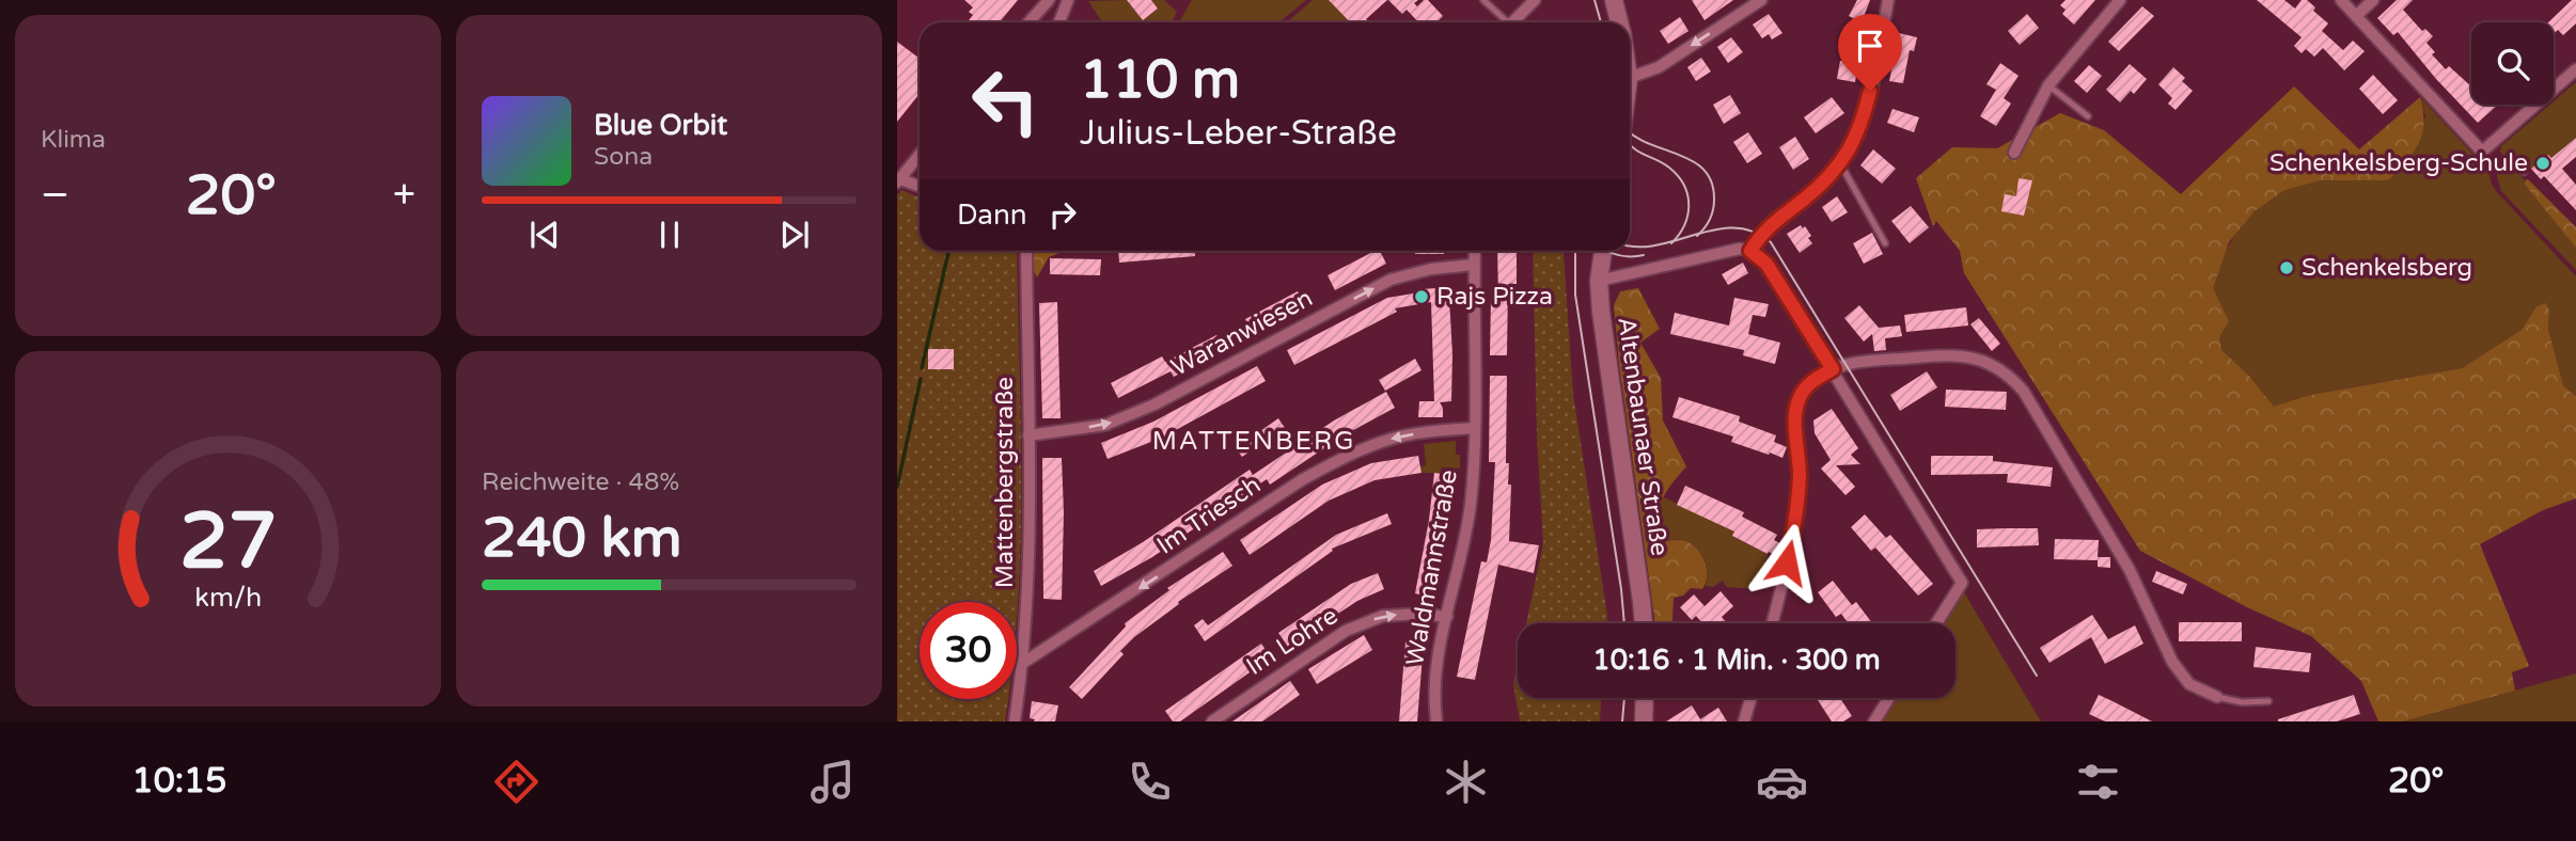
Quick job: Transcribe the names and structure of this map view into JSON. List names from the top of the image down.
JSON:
{
  "streets": {
    "main road": ["Altenbaunaer Straße"],
    "street": [
      "Waranwiesen",
      "Mattenbergstraße",
      "Im Triesch",
      "Waldmannstraße",
      "Im Lohre"
    ]
  },
  "crossings": [
    ["Waranwiesen", "Mattenbergstraße"],
    ["Waranwiesen", "Waldmannstraße"],
    ["Mattenbergstraße", "Im Triesch"],
    ["Im Triesch", "Waldmannstraße"],
    ["Waldmannstraße", "Im Lohre"]
  ],
  "one_way": ["Waranwiesen", "Im Triesch", "Im Lohre"],
  "districts": ["MATTENBERG"],
  "places": ["Schenkelsberg-Schule", "Schenkelsberg", "Rajs Pizza"],
  "page": {
    "tile": [
      "Klima",
      ["Reichweite · 48%", "240 km"]
    ],
    "turn": ["110 m", "Julius-Leber-Straße"],
    "song": ["Blue Orbit", "Sona"],
    "heat": ["−", "20°", "+"],
    "then": "Dann",
    "limit": "30",
    "trip": "10:16 · 1 Min. · 300 m",
    "tabs": ["10:15", "20°"],
    "gauge": ["27", "km/h"]
  }
}
